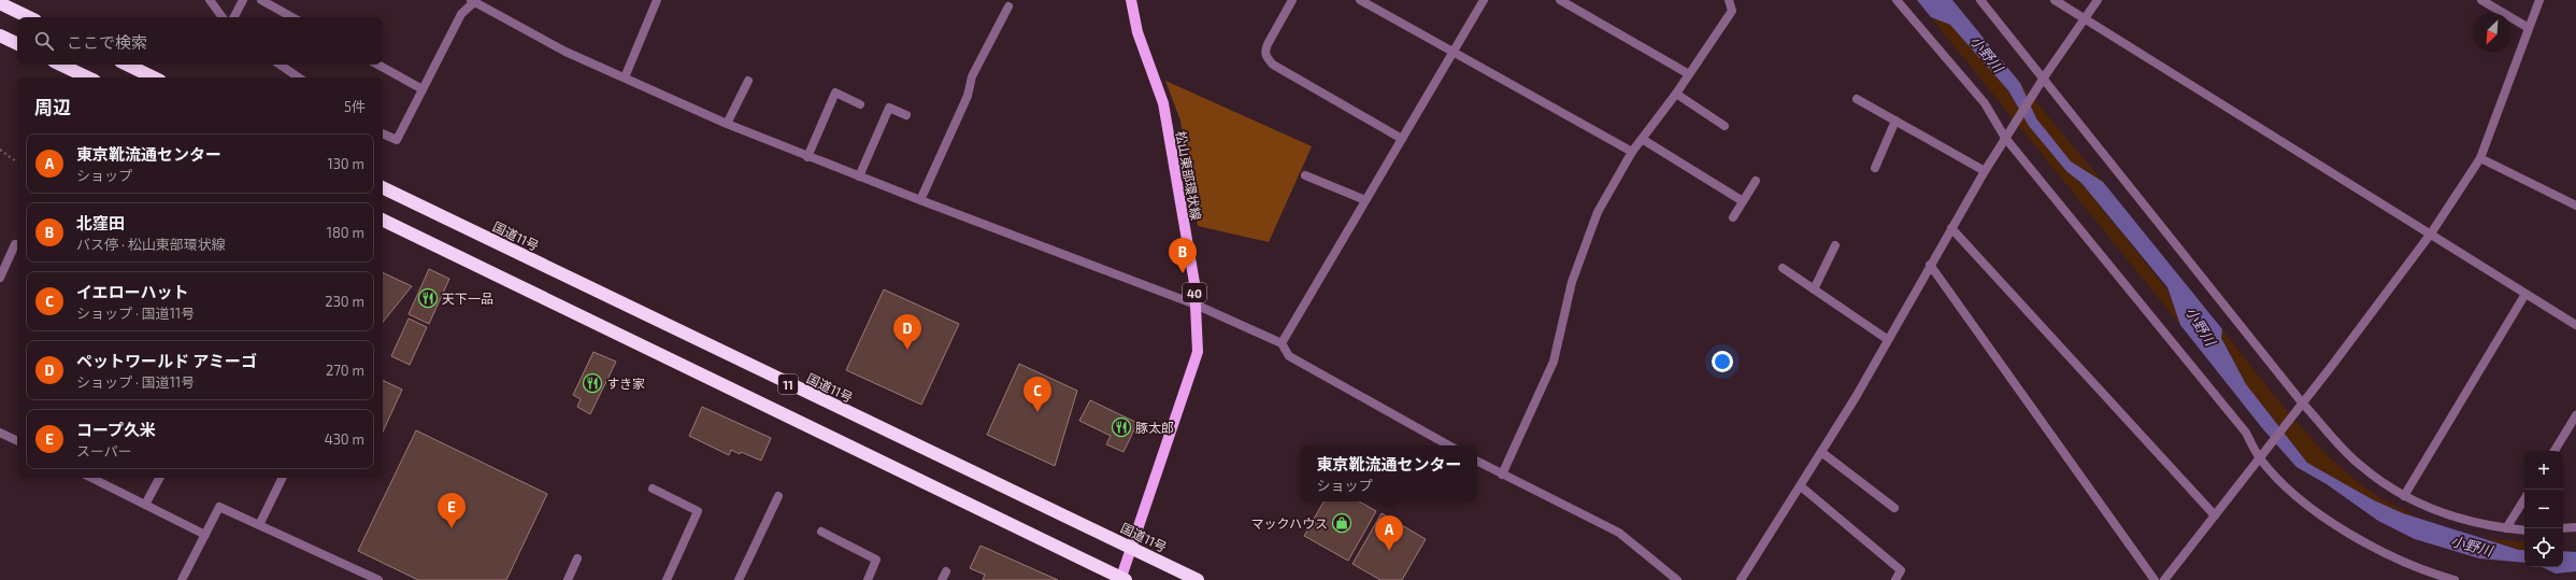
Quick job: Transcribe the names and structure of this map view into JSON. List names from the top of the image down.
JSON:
{
  "streets": {
    "highway": ["国道11号", "11"],
    "main road": ["松山東部環状線", "40"]
  },
  "crossings": [
    ["松山東部環状線", "国道11号"],
    ["松山東部環状線", "11"]
  ],
  "water": ["小野川"],
  "places": {
    "restaurant": ["天下一品", "すき家", "豚太郎"],
    "shop": ["マックハウス"]
  },
  "north": "bottom left",
  "page": {
    "search": "ここで検索",
    "heading": ["周辺", "5件"],
    "list": [
      {
        "mark": "A",
        "name": "東京靴流通センター",
        "note": "ショップ",
        "value": "130 m"
      },
      {
        "mark": "B",
        "name": "北窪田",
        "note": "バス停 · 松山東部環状線",
        "value": "180 m"
      },
      {
        "mark": "C",
        "name": "イエローハット",
        "note": "ショップ · 国道11号",
        "value": "230 m"
      },
      {
        "mark": "D",
        "name": "ペットワールド アミーゴ",
        "note": "ショップ · 国道11号",
        "value": "270 m"
      },
      {
        "mark": "E",
        "name": "コープ久米",
        "note": "スーパー",
        "value": "430 m"
      }
    ],
    "pins": [
      "B",
      "D",
      "C",
      "E",
      "A"
    ],
    "popup": ["東京靴流通センター", "ショップ"],
    "map_buttons": ["+", "−"]
  }
}
